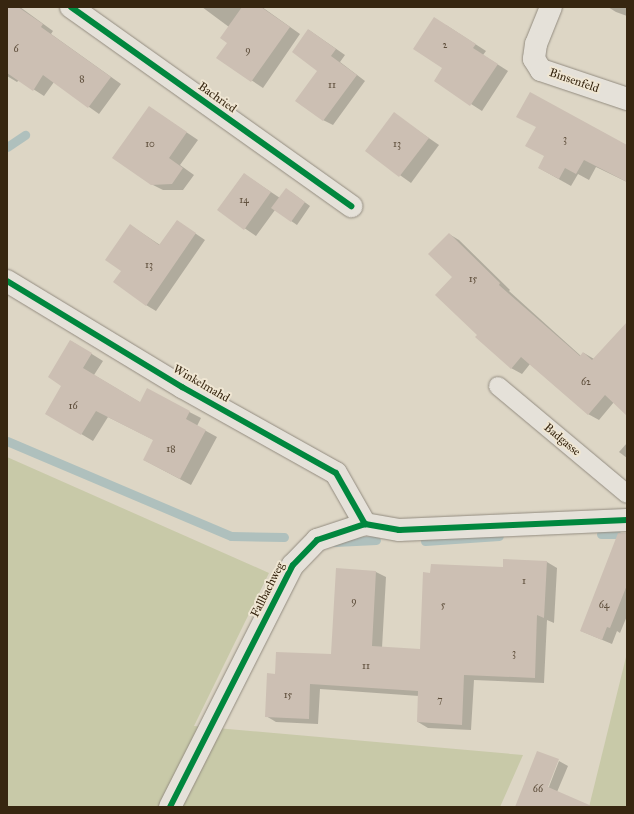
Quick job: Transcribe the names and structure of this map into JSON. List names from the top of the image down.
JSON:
{
  "streets": {
    "street": [
      "Binsenfeld",
      "Bachried",
      "Winkelmahd",
      "Fallbachweg"
    ],
    "lane": ["Badgasse"]
  },
  "crossings": [
    ["Winkelmahd", "Fallbachweg"]
  ],
  "house_numbers": [
    "2",
    "6",
    "9",
    "8",
    "11",
    "3",
    "10",
    "13",
    "14",
    "13",
    "15",
    "62",
    "16",
    "18",
    "1",
    "9",
    "5",
    "64",
    "3",
    "11",
    "15",
    "7",
    "66"
  ]
}
